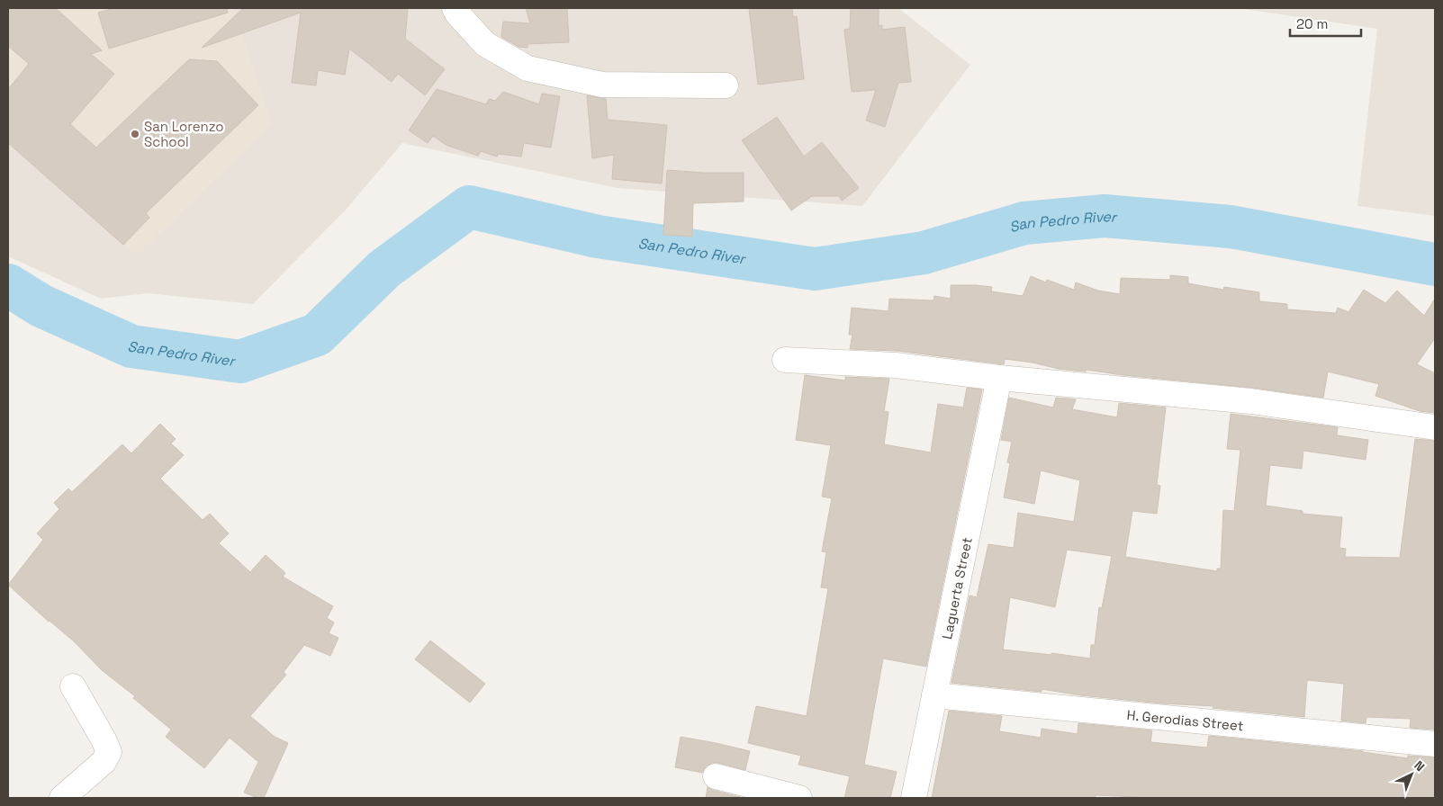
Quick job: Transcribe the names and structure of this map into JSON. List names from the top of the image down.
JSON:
{
  "streets": {
    "street": ["Laguerta Street", "H. Gerodias Street"]
  },
  "crossings": [
    ["Laguerta Street", "H. Gerodias Street"]
  ],
  "water": ["San Pedro River"],
  "places": ["San Lorenzo School"],
  "scale_bar": "20 m",
  "north": "top right"
}
